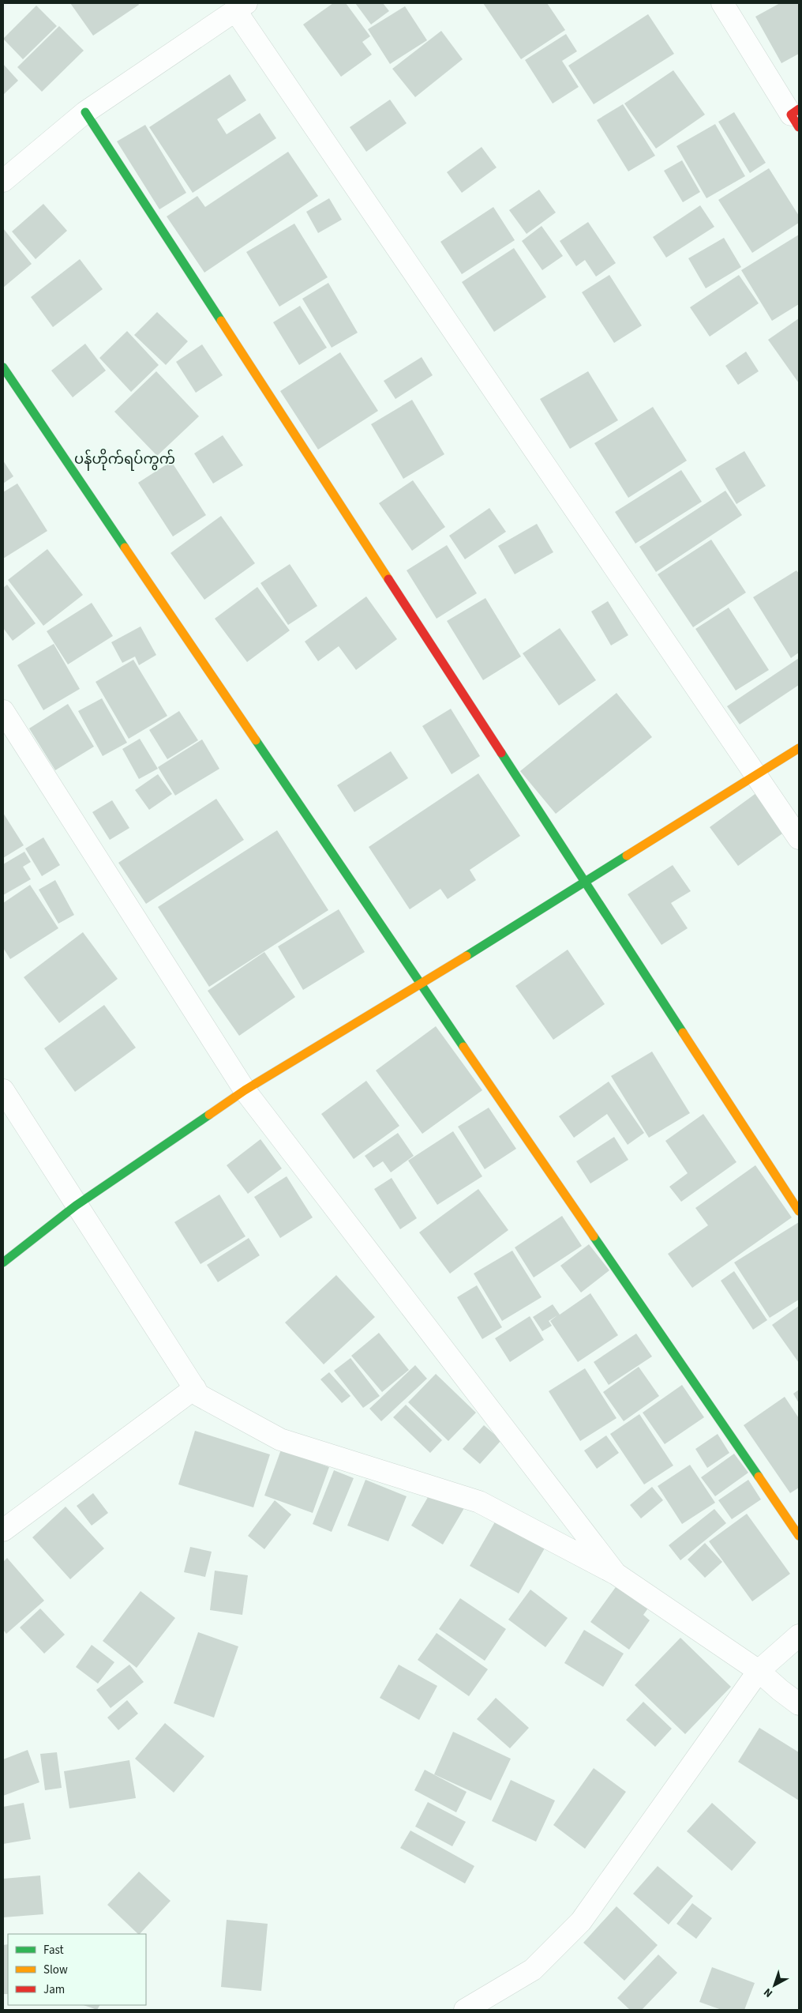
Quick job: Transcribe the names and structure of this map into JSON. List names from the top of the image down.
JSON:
{
  "districts": ["ပန်ဟိုက်ရပ်ကွက်"],
  "legend": ["Fast", "Slow", "Jam"],
  "north": "bottom left"
}
